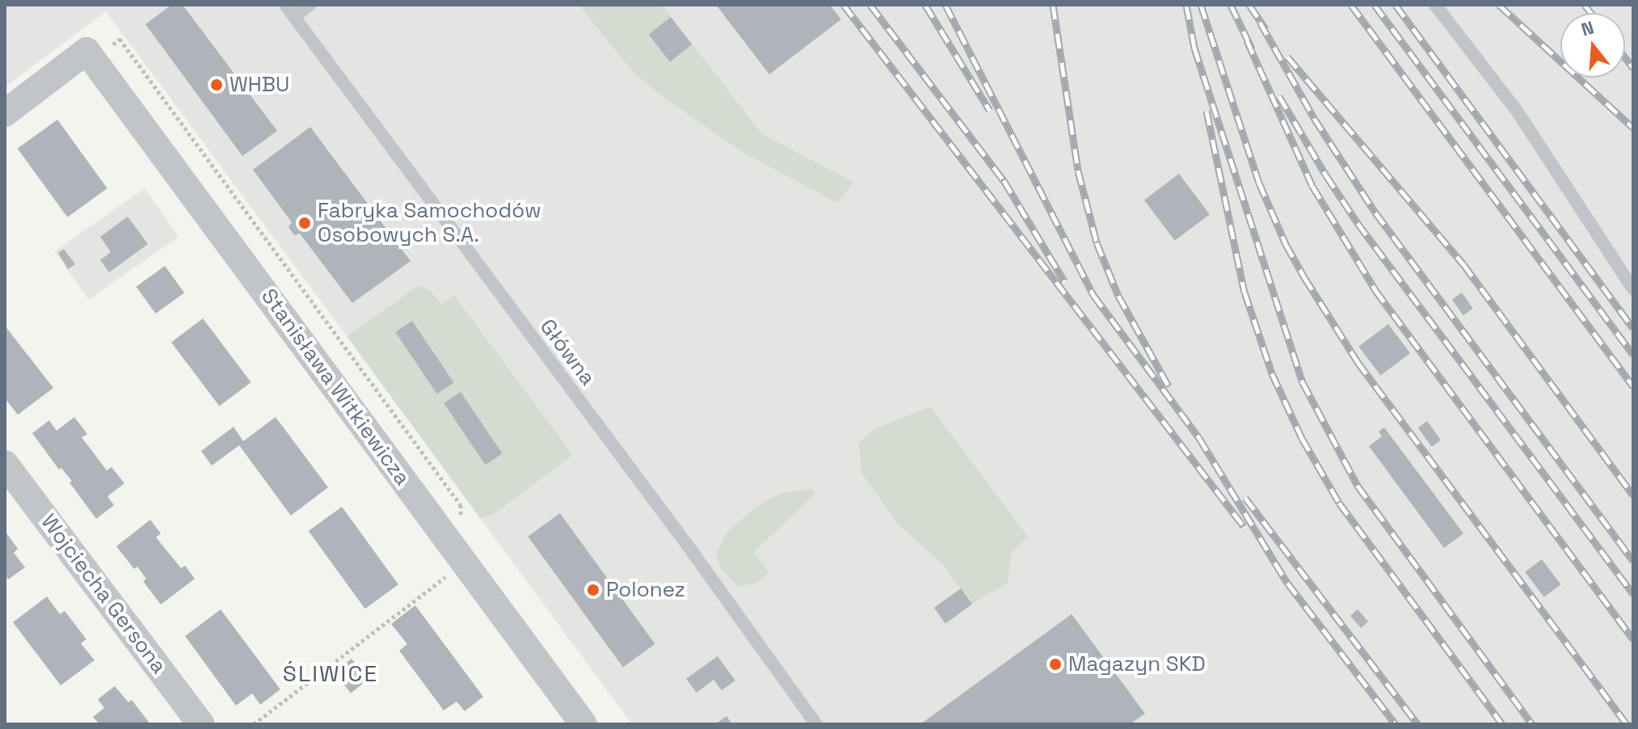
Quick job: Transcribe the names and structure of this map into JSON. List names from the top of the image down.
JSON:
{
  "streets": {
    "street": ["Stanisława Witkiewicza", "Wojciecha Gersona"],
    "lane": ["Główna"]
  },
  "districts": ["ŚLIWICE"],
  "places": [
    "WHBU",
    "Fabryka Samochodów Osobowych S.A.",
    "Polonez",
    "Magazyn SKD"
  ],
  "north": "top"
}
